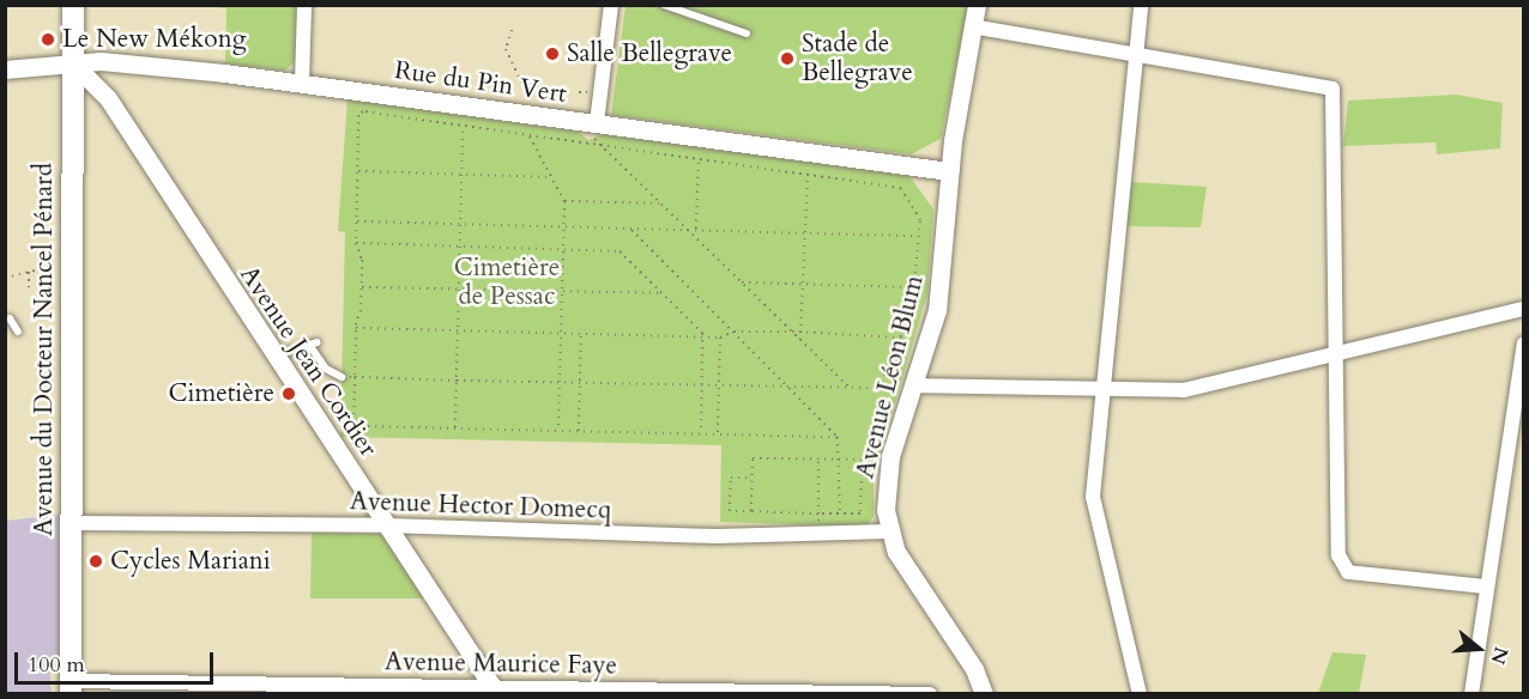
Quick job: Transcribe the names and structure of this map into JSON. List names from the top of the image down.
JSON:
{
  "streets": {
    "main road": ["Avenue du Docteur Nancel Pénard"],
    "street": [
      "Rue du Pin Vert",
      "Avenue Jean Cordier",
      "Avenue Léon Blum",
      "Avenue Hector Domecq",
      "Avenue Maurice Faye"
    ]
  },
  "crossings": [
    ["Rue du Pin Vert", "Avenue du Docteur Nancel Pénard"],
    ["Rue du Pin Vert", "Avenue Jean Cordier"],
    ["Rue du Pin Vert", "Avenue Léon Blum"],
    ["Avenue du Docteur Nancel Pénard", "Avenue Jean Cordier"],
    ["Avenue du Docteur Nancel Pénard", "Avenue Hector Domecq"],
    ["Avenue du Docteur Nancel Pénard", "Avenue Maurice Faye"],
    ["Avenue Jean Cordier", "Avenue Hector Domecq"],
    ["Avenue Jean Cordier", "Avenue Maurice Faye"],
    ["Avenue Léon Blum", "Avenue Hector Domecq"]
  ],
  "parks": ["Cimetière de Pessac"],
  "places": [
    "Le New Mékong",
    "Salle Bellegrave",
    "Stade de Bellegrave",
    "Cimetière",
    "Cycles Mariani"
  ],
  "scale_bar": "100 m",
  "north": "right"
}
